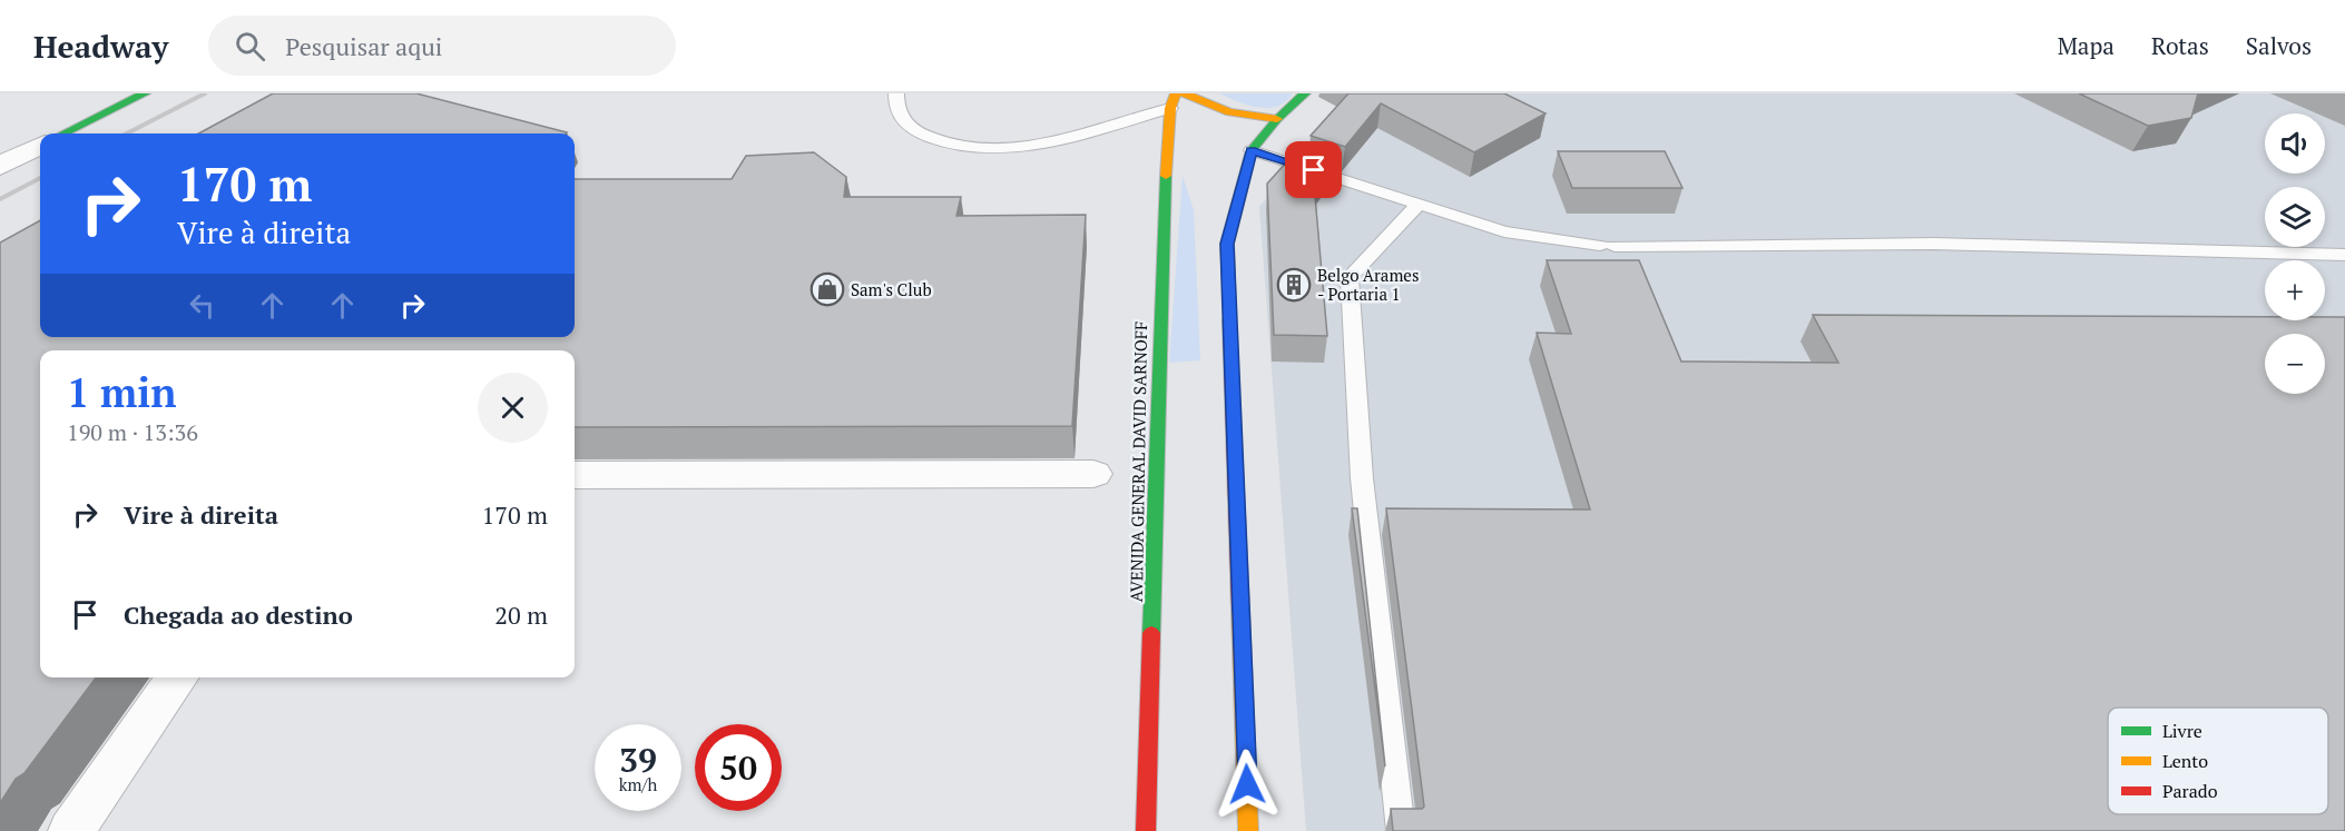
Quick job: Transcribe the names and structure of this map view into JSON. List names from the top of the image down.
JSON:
{
  "streets": {
    "main road": ["AVENIDA GENERAL DAVID SARNOFF"]
  },
  "places": {
    "building": ["Belgo Arames - Portaria 1"],
    "shop": ["Sam's Club"]
  },
  "legend": ["Livre", "Lento", "Parado"],
  "page": {
    "header": "Headway",
    "search": "Pesquisar aqui",
    "nav": ["Mapa", "Rotas", "Salvos"],
    "map_buttons": ["+", "−"],
    "turn": ["170 m", "Vire à direita"],
    "heading": ["1 min", "190 m · 13:36"],
    "list": [
      {
        "name": "Vire à direita",
        "value": "170 m"
      },
      {
        "name": "Chegada ao destino",
        "value": "20 m"
      }
    ],
    "speed": "39 km/h",
    "limit": "50"
  }
}
